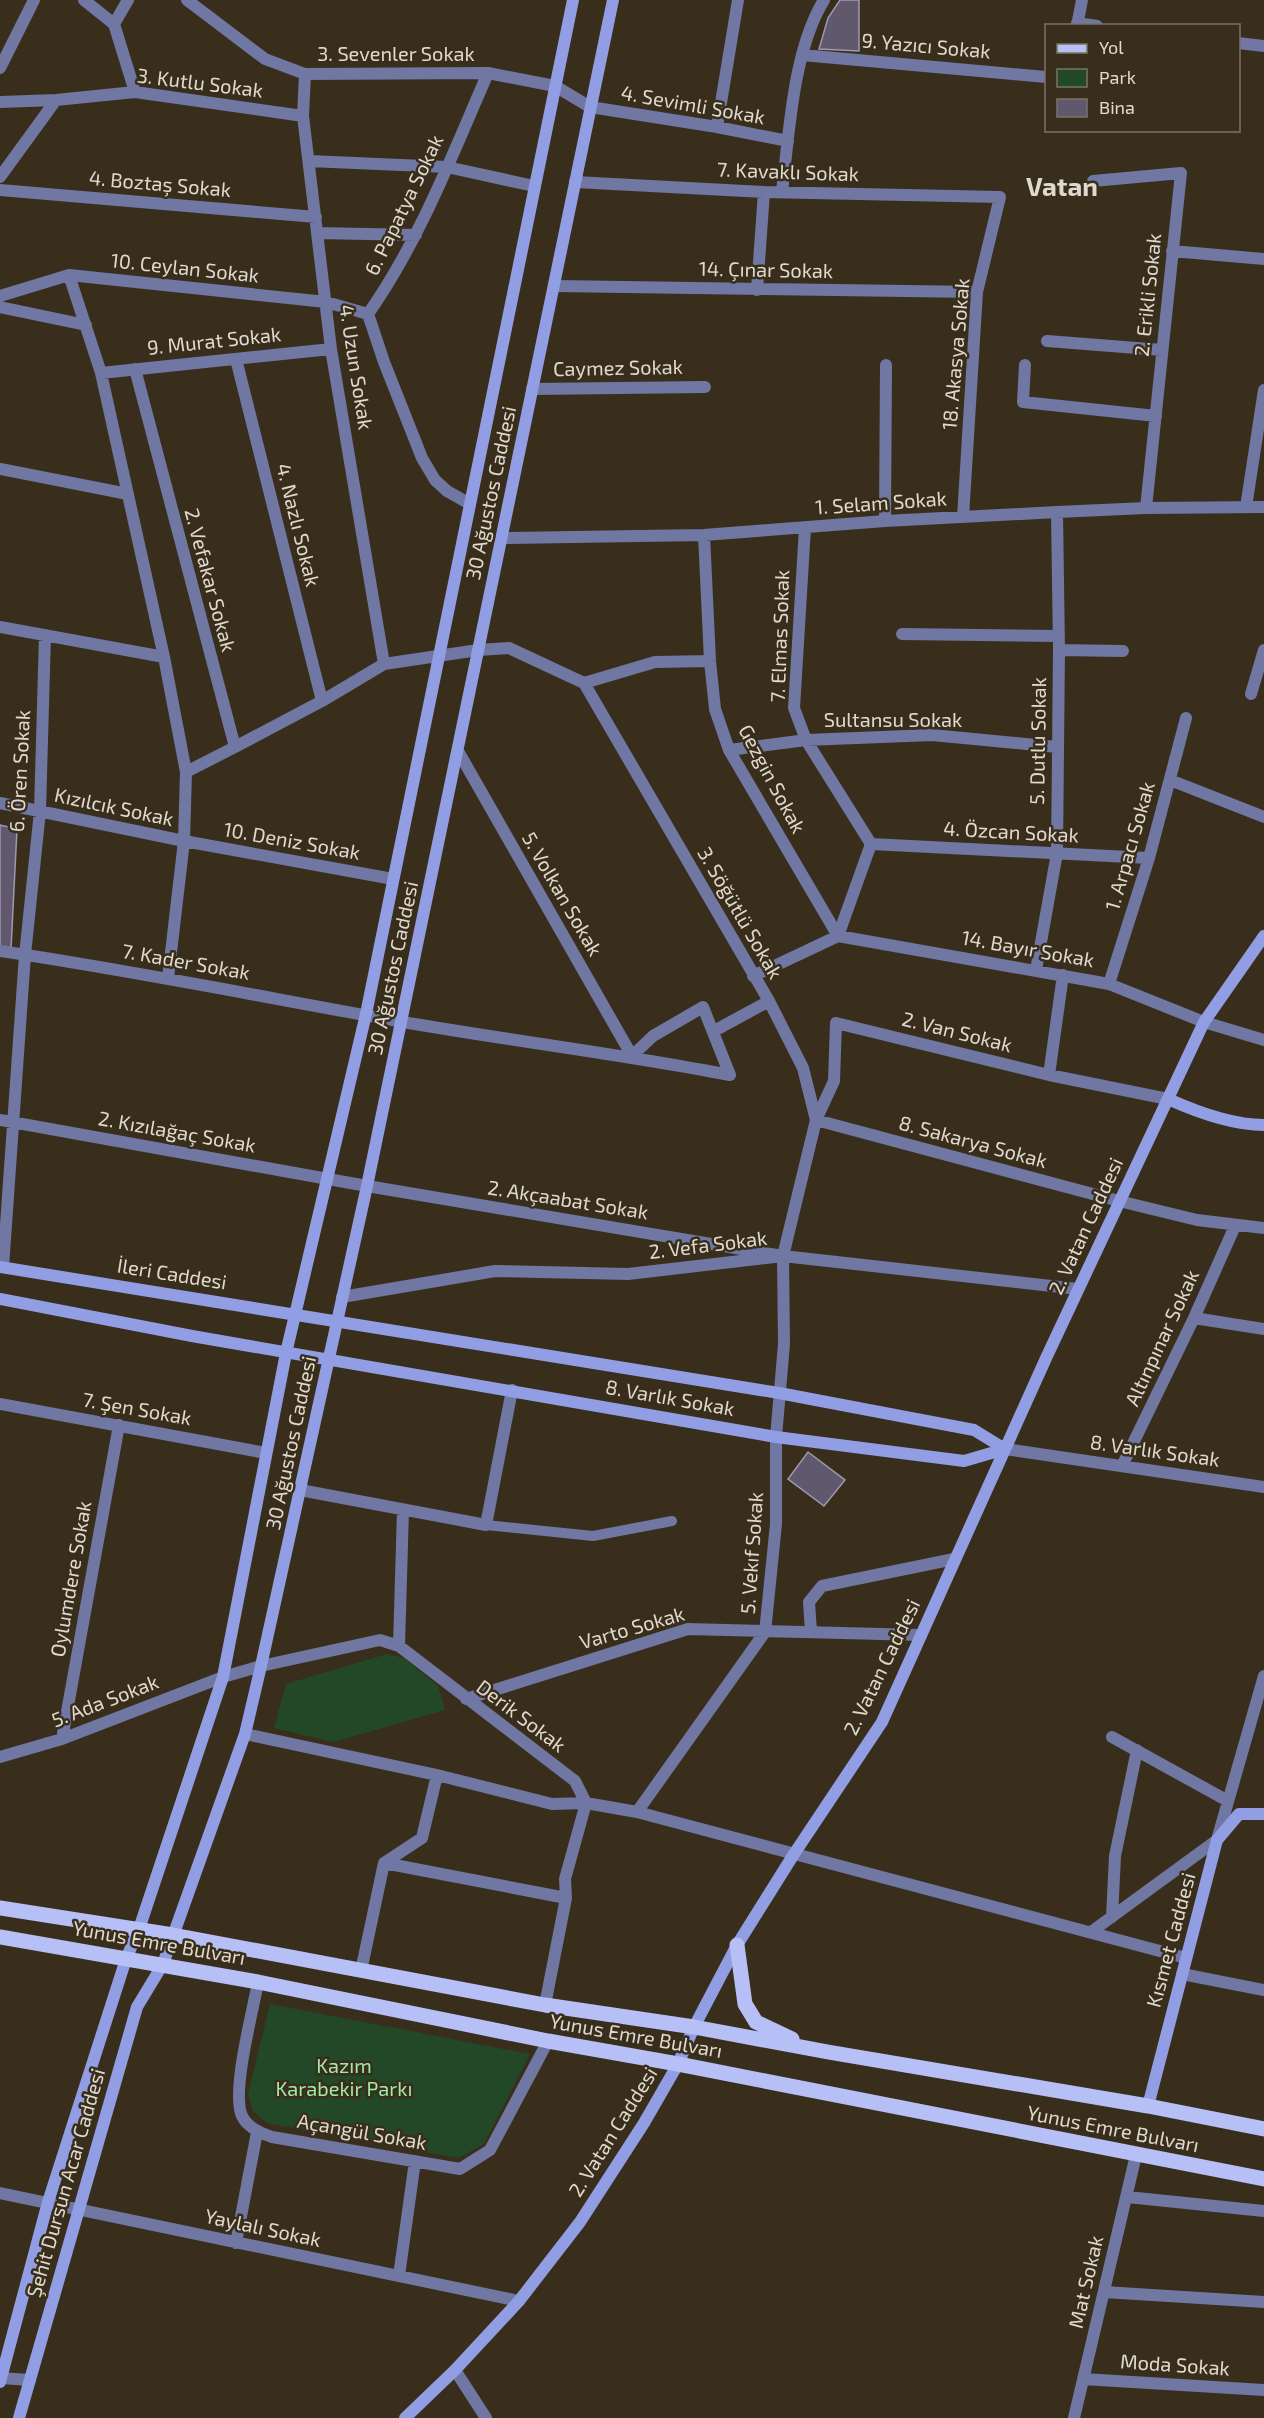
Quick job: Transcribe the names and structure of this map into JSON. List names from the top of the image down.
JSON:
{
  "streets": {
    "main road": [
      "30 Ağustos Caddesi",
      "2. Vatan Caddesi",
      "İleri Caddesi",
      "8. Varlık Sokak",
      "Kısmet Caddesi",
      "Yunus Emre Bulvarı",
      "Şehit Dursun Acar Caddesi"
    ],
    "street": [
      "9. Yazıcı Sokak",
      "3. Sevenler Sokak",
      "3. Kutlu Sokak",
      "4. Sevimli Sokak",
      "7. Kavaklı Sokak",
      "4. Boztaş Sokak",
      "6. Papatya Sokak",
      "10. Ceylan Sokak",
      "14. Çınar Sokak",
      "2. Erikli Sokak",
      "9. Murat Sokak",
      "18. Akasya Sokak",
      "4. Uzun Sokak",
      "Caymez Sokak",
      "1. Selam Sokak",
      "4. Nazlı Sokak",
      "2. Vefakar Sokak",
      "7. Elmas Sokak",
      "Sultansu Sokak",
      "5. Dutlu Sokak",
      "6. Ören Sokak",
      "Gezgin Sokak",
      "Kızılcık Sokak",
      "4. Özcan Sokak",
      "10. Deniz Sokak",
      "1. Arpacı Sokak",
      "5. Volkan Sokak",
      "3. Söğütlü Sokak",
      "14. Bayır Sokak",
      "7. Kader Sokak",
      "2. Van Sokak",
      "2. Kızılağaç Sokak",
      "8. Sakarya Sokak",
      "2. Akçaabat Sokak",
      "2. Vefa Sokak",
      "Altınpınar Sokak",
      "7. Şen Sokak",
      "5. Vekıf Sokak",
      "Oylumdere Sokak",
      "Varto Sokak",
      "5. Ada Sokak",
      "Derik Sokak",
      "Açangül Sokak",
      "Yaylalı Sokak",
      "Mat Sokak",
      "Moda Sokak"
    ]
  },
  "crossings": [
    ["3. Sevenler Sokak", "4. Sevimli Sokak"],
    ["3. Sevenler Sokak", "6. Papatya Sokak"],
    ["3. Sevenler Sokak", "4. Uzun Sokak"],
    ["3. Sevenler Sokak", "30 Ağustos Caddesi"],
    ["3. Kutlu Sokak", "4. Uzun Sokak"],
    ["4. Sevimli Sokak", "30 Ağustos Caddesi"],
    ["7. Kavaklı Sokak", "18. Akasya Sokak"],
    ["7. Kavaklı Sokak", "30 Ağustos Caddesi"],
    ["4. Boztaş Sokak", "4. Uzun Sokak"],
    ["6. Papatya Sokak", "10. Ceylan Sokak"],
    ["10. Ceylan Sokak", "4. Uzun Sokak"],
    ["14. Çınar Sokak", "18. Akasya Sokak"],
    ["14. Çınar Sokak", "30 Ağustos Caddesi"],
    ["2. Erikli Sokak", "1. Selam Sokak"],
    ["9. Murat Sokak", "4. Uzun Sokak"],
    ["9. Murat Sokak", "4. Nazlı Sokak"],
    ["9. Murat Sokak", "2. Vefakar Sokak"],
    ["18. Akasya Sokak", "1. Selam Sokak"],
    ["Caymez Sokak", "30 Ağustos Caddesi"],
    ["30 Ağustos Caddesi", "1. Selam Sokak"],
    ["30 Ağustos Caddesi", "10. Deniz Sokak"],
    ["30 Ağustos Caddesi", "5. Volkan Sokak"],
    ["30 Ağustos Caddesi", "7. Kader Sokak"],
    ["30 Ağustos Caddesi", "2. Kızılağaç Sokak"],
    ["30 Ağustos Caddesi", "2. Akçaabat Sokak"],
    ["30 Ağustos Caddesi", "2. Vefa Sokak"],
    ["30 Ağustos Caddesi", "İleri Caddesi"],
    ["30 Ağustos Caddesi", "8. Varlık Sokak"],
    ["30 Ağustos Caddesi", "7. Şen Sokak"],
    ["30 Ağustos Caddesi", "5. Ada Sokak"],
    ["30 Ağustos Caddesi", "Yunus Emre Bulvarı"],
    ["30 Ağustos Caddesi", "Şehit Dursun Acar Caddesi"],
    ["1. Selam Sokak", "7. Elmas Sokak"],
    ["1. Selam Sokak", "5. Dutlu Sokak"],
    ["1. Selam Sokak", "Gezgin Sokak"],
    ["7. Elmas Sokak", "Sultansu Sokak"],
    ["7. Elmas Sokak", "4. Özcan Sokak"],
    ["Sultansu Sokak", "5. Dutlu Sokak"],
    ["Sultansu Sokak", "Gezgin Sokak"],
    ["5. Dutlu Sokak", "4. Özcan Sokak"],
    ["5. Dutlu Sokak", "14. Bayır Sokak"],
    ["6. Ören Sokak", "Kızılcık Sokak"],
    ["6. Ören Sokak", "7. Kader Sokak"],
    ["6. Ören Sokak", "2. Kızılağaç Sokak"],
    ["6. Ören Sokak", "İleri Caddesi"],
    ["Gezgin Sokak", "14. Bayır Sokak"],
    ["Kızılcık Sokak", "10. Deniz Sokak"],
    ["4. Özcan Sokak", "1. Arpacı Sokak"],
    ["1. Arpacı Sokak", "14. Bayır Sokak"],
    ["3. Söğütlü Sokak", "2. Van Sokak"],
    ["3. Söğütlü Sokak", "8. Sakarya Sokak"],
    ["3. Söğütlü Sokak", "2. Akçaabat Sokak"],
    ["3. Söğütlü Sokak", "2. Vefa Sokak"],
    ["3. Söğütlü Sokak", "5. Vekıf Sokak"],
    ["14. Bayır Sokak", "2. Vatan Caddesi"],
    ["2. Van Sokak", "8. Sakarya Sokak"],
    ["2. Van Sokak", "2. Vatan Caddesi"],
    ["2. Kızılağaç Sokak", "2. Akçaabat Sokak"],
    ["8. Sakarya Sokak", "2. Vatan Caddesi"],
    ["8. Sakarya Sokak", "Altınpınar Sokak"],
    ["2. Akçaabat Sokak", "2. Vefa Sokak"],
    ["2. Akçaabat Sokak", "5. Vekıf Sokak"],
    ["2. Vatan Caddesi", "2. Vefa Sokak"],
    ["2. Vatan Caddesi", "8. Varlık Sokak"],
    ["2. Vatan Caddesi", "Varto Sokak"],
    ["2. Vatan Caddesi", "Yunus Emre Bulvarı"],
    ["2. Vatan Caddesi", "Yaylalı Sokak"],
    ["2. Vefa Sokak", "5. Vekıf Sokak"],
    ["İleri Caddesi", "8. Varlık Sokak"],
    ["Altınpınar Sokak", "8. Varlık Sokak"],
    ["8. Varlık Sokak", "5. Vekıf Sokak"],
    ["7. Şen Sokak", "Oylumdere Sokak"],
    ["5. Vekıf Sokak", "Varto Sokak"],
    ["Oylumdere Sokak", "5. Ada Sokak"],
    ["Varto Sokak", "Derik Sokak"],
    ["Kısmet Caddesi", "Yunus Emre Bulvarı"],
    ["Yunus Emre Bulvarı", "Açangül Sokak"],
    ["Yunus Emre Bulvarı", "Şehit Dursun Acar Caddesi"],
    ["Yunus Emre Bulvarı", "Mat Sokak"],
    ["Şehit Dursun Acar Caddesi", "Yaylalı Sokak"],
    ["Mat Sokak", "Moda Sokak"]
  ],
  "districts": ["Vatan"],
  "parks": ["Kazım Karabekir Parkı"],
  "legend": ["Yol", "Park", "Bina"]
}
